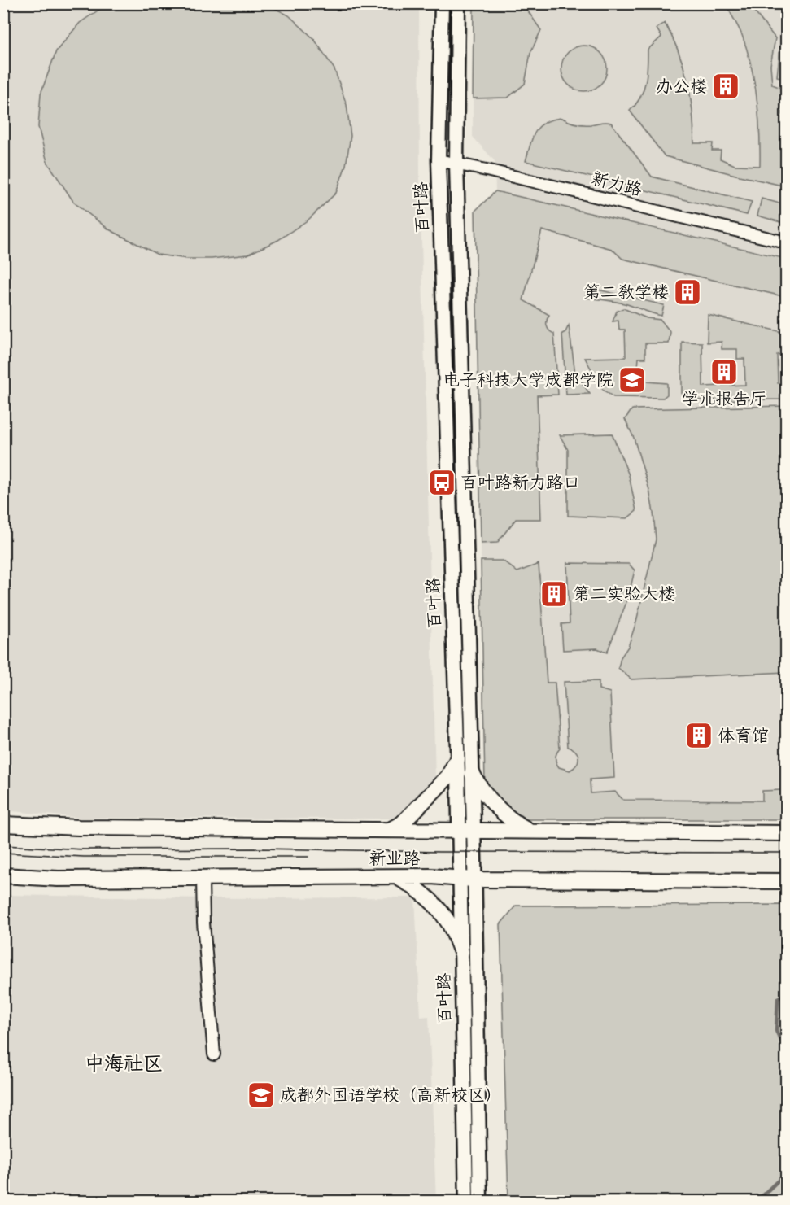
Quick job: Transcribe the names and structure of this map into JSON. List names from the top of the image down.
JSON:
{
  "streets": {
    "main road": ["新业路"],
    "street": ["新力路", "百叶路"]
  },
  "crossings": [
    ["新力路", "百叶路"],
    ["百叶路", "新业路"]
  ],
  "districts": ["中海社区"],
  "places": {
    "building": [
      "办公楼",
      "第二教学楼",
      "学术报告厅",
      "第二实验大楼",
      "体育馆"
    ],
    "school or university": ["电子科技大学成都学院", "成都外国语学校（高新校区）"],
    "bus stop": ["百叶路新力路口"]
  }
}
